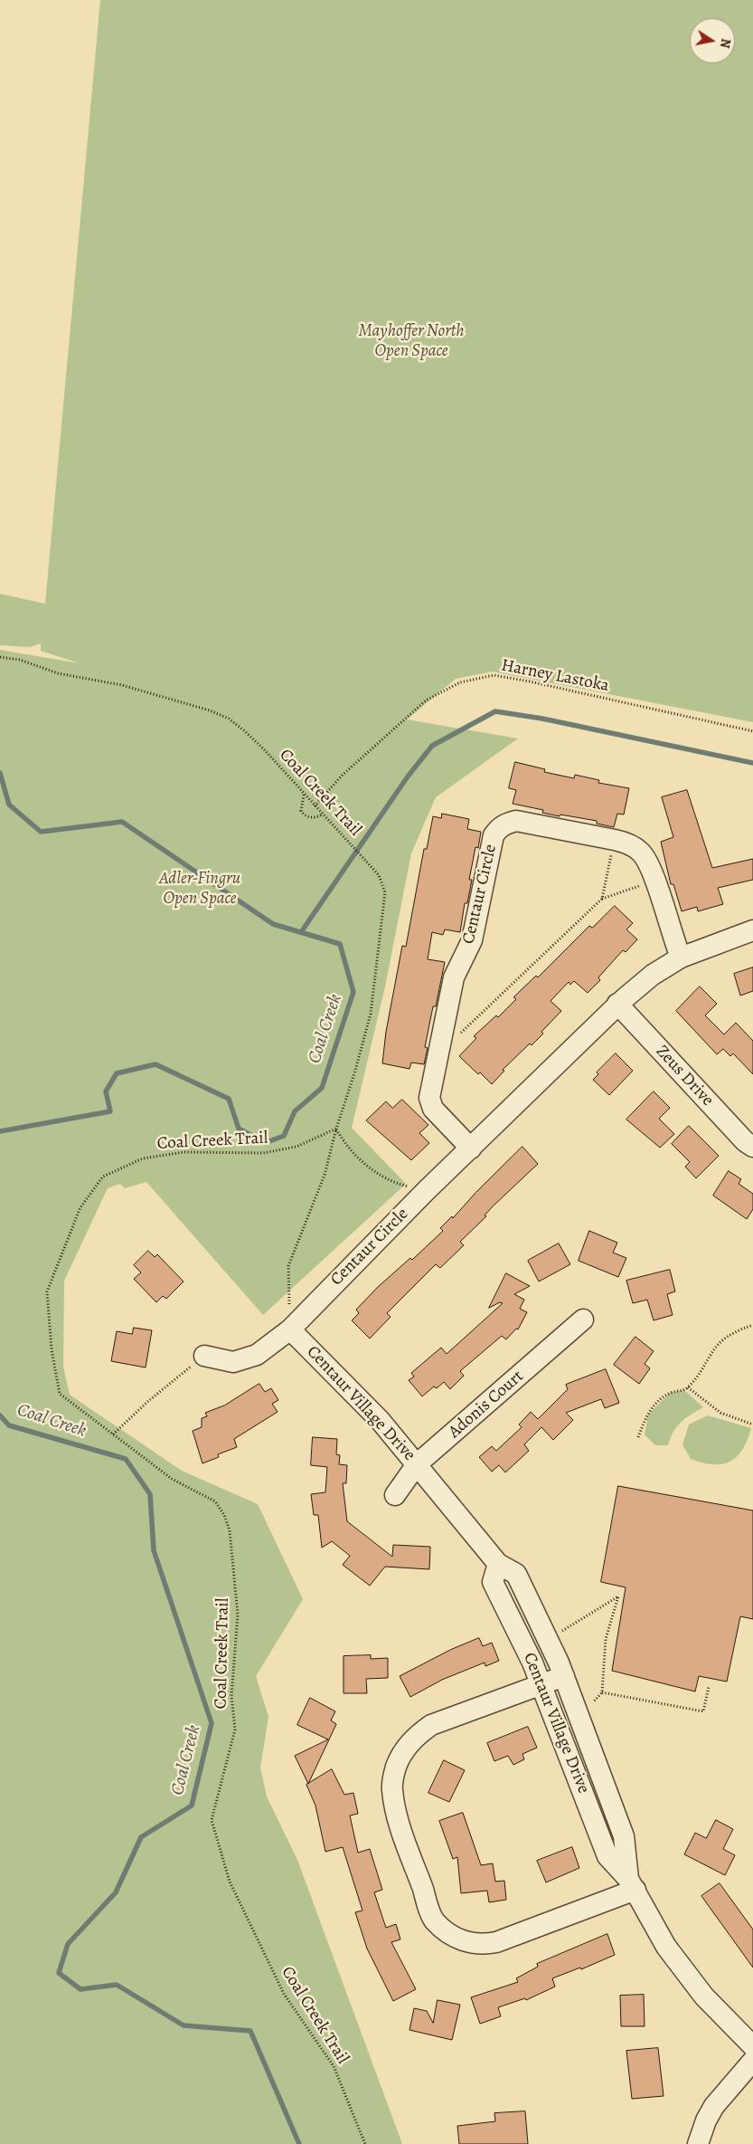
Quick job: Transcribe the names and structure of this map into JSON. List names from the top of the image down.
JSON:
{
  "streets": {
    "street": [
      "Centaur Circle",
      "Zeus Drive",
      "Centaur Village Drive",
      "Adonis Court"
    ],
    "path": ["Harney Lastoka", "Coal Creek Trail"]
  },
  "crossings": [
    ["Harney Lastoka", "Coal Creek Trail"],
    ["Centaur Circle", "Zeus Drive"],
    ["Centaur Circle", "Centaur Village Drive"],
    ["Centaur Village Drive", "Adonis Court"]
  ],
  "water": ["Coal Creek"],
  "parks": ["Mayhoffer North Open Space", "Adler-Fingru Open Space"],
  "north": "right"
}
